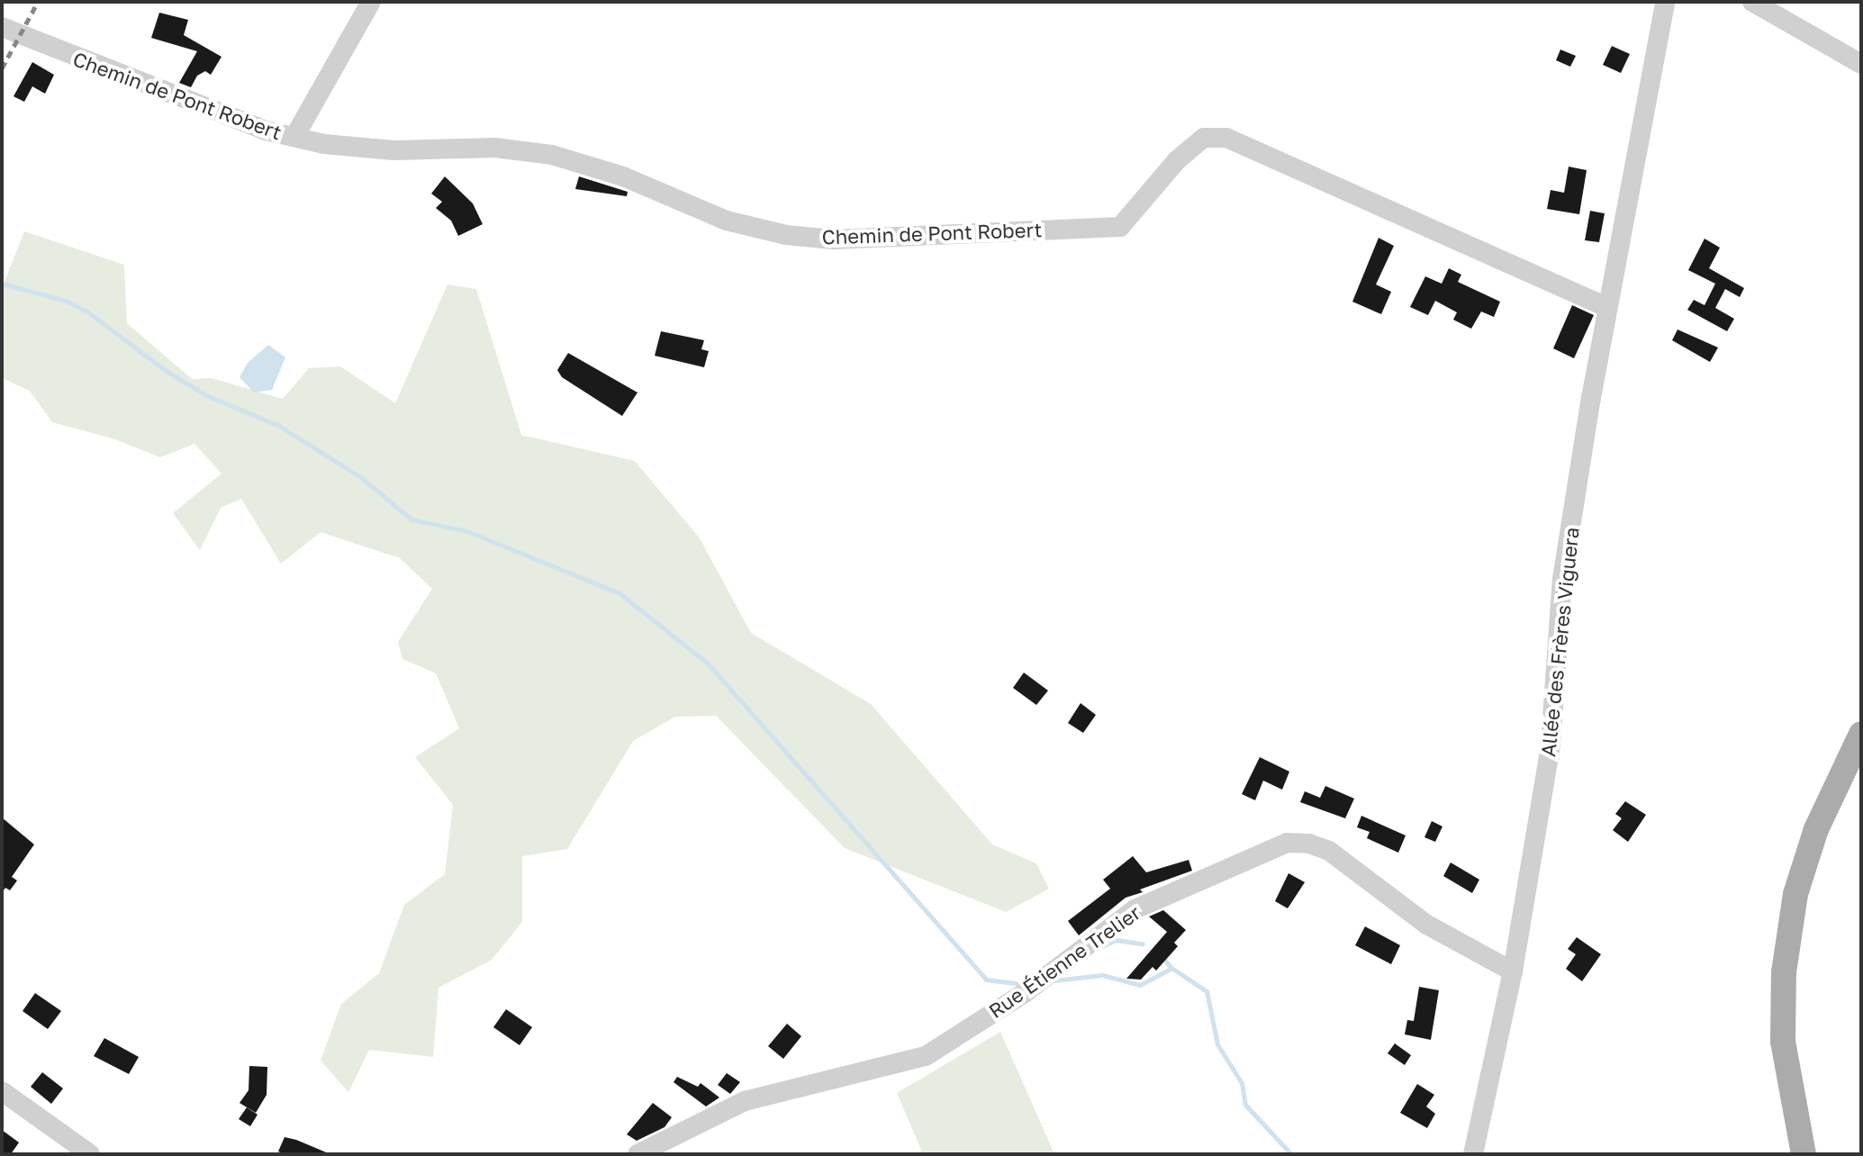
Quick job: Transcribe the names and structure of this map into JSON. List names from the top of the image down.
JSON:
{
  "streets": {
    "street": ["Chemin de Pont Robert", "Allée des Frères Viguera", "Rue Étienne Trelier"]
  },
  "crossings": [
    ["Chemin de Pont Robert", "Allée des Frères Viguera"],
    ["Allée des Frères Viguera", "Rue Étienne Trelier"]
  ]
}
